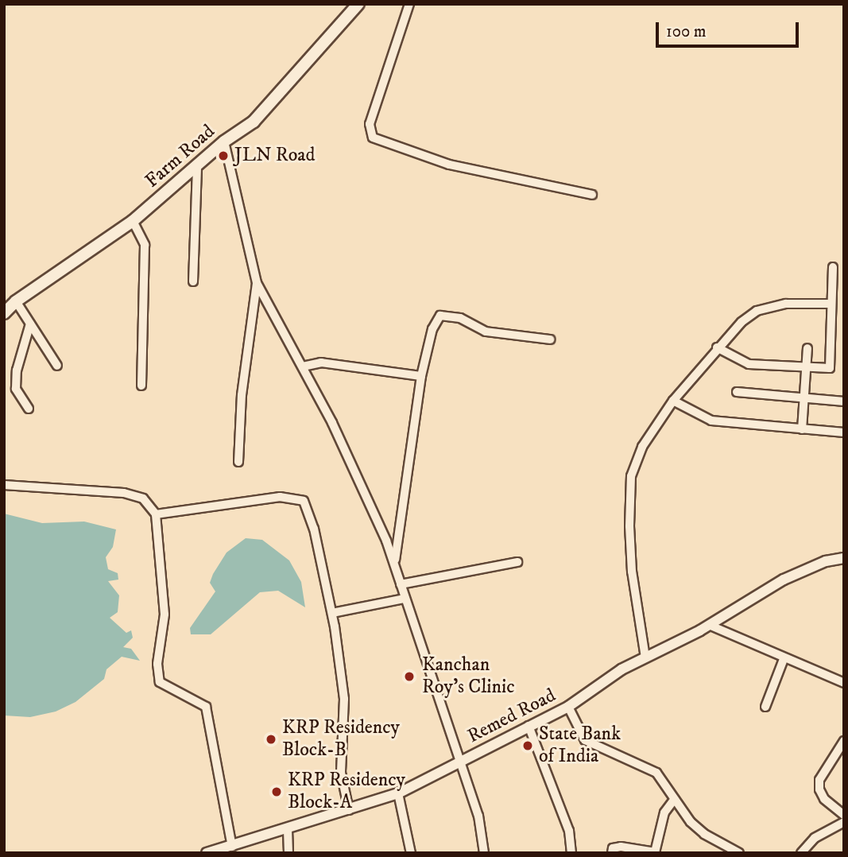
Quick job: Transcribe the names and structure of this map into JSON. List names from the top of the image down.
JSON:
{
  "streets": {
    "main road": ["Farm Road"],
    "street": ["Remed Road"]
  },
  "places": [
    "JLN Road",
    "Kanchan Roy's Clinic",
    "KRP Residency Block-B",
    "State Bank of India",
    "KRP Residency Block-A"
  ],
  "scale_bar": "100 m"
}
